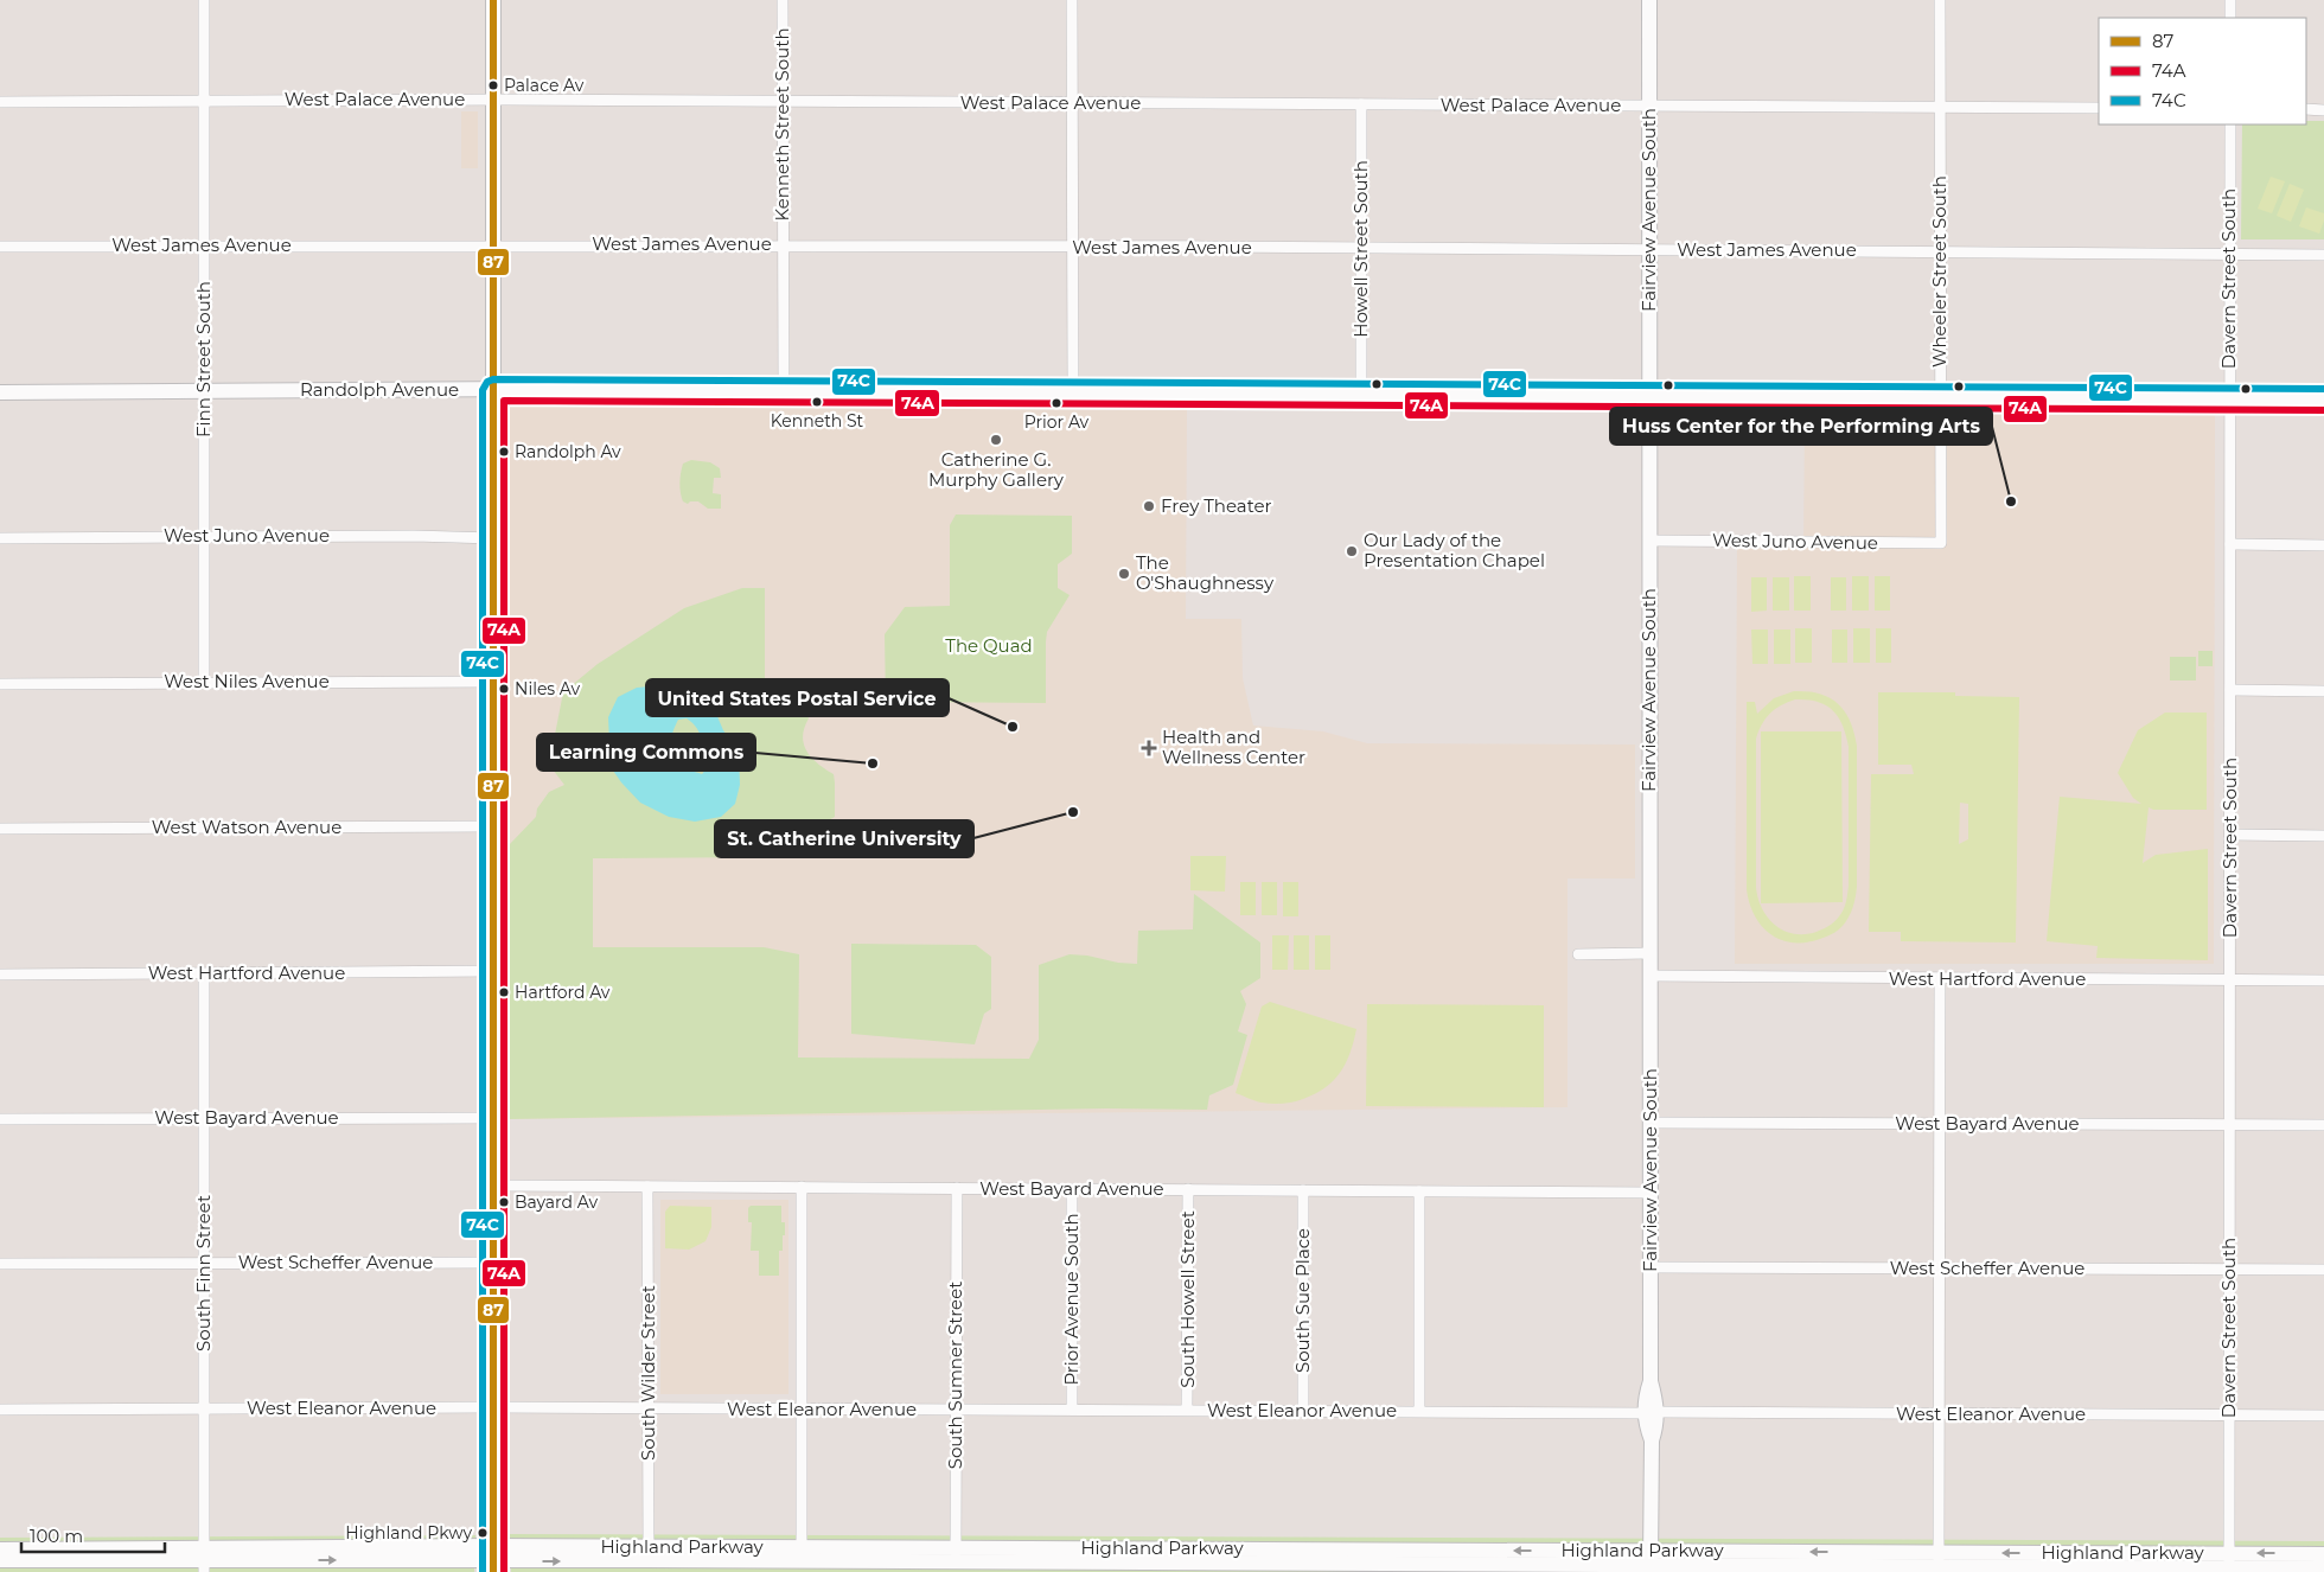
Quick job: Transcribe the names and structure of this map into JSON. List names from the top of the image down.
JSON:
{
  "streets": {
    "street": [
      "West Palace Avenue",
      "Kenneth Street South",
      "Fairview Avenue South",
      "West James Avenue",
      "Howell Street South",
      "Wheeler Street South",
      "Davern Street South",
      "Finn Street South",
      "Randolph Avenue",
      "West Juno Avenue",
      "West Niles Avenue",
      "West Watson Avenue",
      "West Hartford Avenue",
      "West Bayard Avenue",
      "West Scheffer Avenue",
      "South Finn Street",
      "Prior Avenue South",
      "South Howell Street",
      "South Sue Place",
      "South Wilder Street",
      "South Sumner Street",
      "West Eleanor Avenue",
      "Highland Parkway"
    ]
  },
  "crossings": [
    ["West Palace Avenue", "Kenneth Street South"],
    ["West Palace Avenue", "Fairview Avenue South"],
    ["West Palace Avenue", "Howell Street South"],
    ["West Palace Avenue", "Wheeler Street South"],
    ["West Palace Avenue", "Finn Street South"],
    ["Kenneth Street South", "West James Avenue"],
    ["Kenneth Street South", "Randolph Avenue"],
    ["Fairview Avenue South", "West James Avenue"],
    ["Fairview Avenue South", "Randolph Avenue"],
    ["Fairview Avenue South", "West Juno Avenue"],
    ["Fairview Avenue South", "West Hartford Avenue"],
    ["Fairview Avenue South", "West Bayard Avenue"],
    ["Fairview Avenue South", "West Scheffer Avenue"],
    ["Fairview Avenue South", "West Eleanor Avenue"],
    ["Fairview Avenue South", "Highland Parkway"],
    ["West James Avenue", "Howell Street South"],
    ["West James Avenue", "Wheeler Street South"],
    ["West James Avenue", "Davern Street South"],
    ["West James Avenue", "Finn Street South"],
    ["Howell Street South", "Randolph Avenue"],
    ["Wheeler Street South", "Randolph Avenue"],
    ["Wheeler Street South", "West Juno Avenue"],
    ["Davern Street South", "Randolph Avenue"],
    ["Davern Street South", "West Hartford Avenue"],
    ["Davern Street South", "West Bayard Avenue"],
    ["Davern Street South", "West Scheffer Avenue"],
    ["Davern Street South", "West Eleanor Avenue"],
    ["Davern Street South", "Highland Parkway"],
    ["Finn Street South", "Randolph Avenue"],
    ["Finn Street South", "West Juno Avenue"],
    ["Finn Street South", "West Niles Avenue"],
    ["West Hartford Avenue", "South Finn Street"],
    ["West Bayard Avenue", "South Finn Street"],
    ["West Bayard Avenue", "Prior Avenue South"],
    ["West Bayard Avenue", "South Howell Street"],
    ["West Bayard Avenue", "South Sue Place"],
    ["West Bayard Avenue", "South Wilder Street"],
    ["West Bayard Avenue", "South Sumner Street"],
    ["West Scheffer Avenue", "South Finn Street"],
    ["South Finn Street", "West Eleanor Avenue"],
    ["South Finn Street", "Highland Parkway"],
    ["Prior Avenue South", "West Eleanor Avenue"],
    ["South Howell Street", "West Eleanor Avenue"],
    ["South Sue Place", "West Eleanor Avenue"],
    ["South Wilder Street", "West Eleanor Avenue"],
    ["South Wilder Street", "Highland Parkway"],
    ["South Sumner Street", "West Eleanor Avenue"],
    ["South Sumner Street", "Highland Parkway"]
  ],
  "parks": ["The Quad"],
  "places": {
    "other": [
      "Palace Av",
      "Kenneth St",
      "Prior Av",
      "Catherine G. Murphy Gallery",
      "Randolph Av",
      "Huss Center for the Performing Arts",
      "Frey Theater",
      "Our Lady of the Presentation Chapel",
      "The O'Shaughnessy",
      "Niles Av",
      "United States Postal Service",
      "Learning Commons",
      "St. Catherine University",
      "Hartford Av",
      "Bayard Av",
      "Highland Pkwy"
    ],
    "health": ["Health and Wellness Center"]
  },
  "lines": ["transit line 87", "transit line 74C", "transit line 74A"],
  "legend": ["87", "74A", "74C"],
  "scale_bar": "100 m"
}
